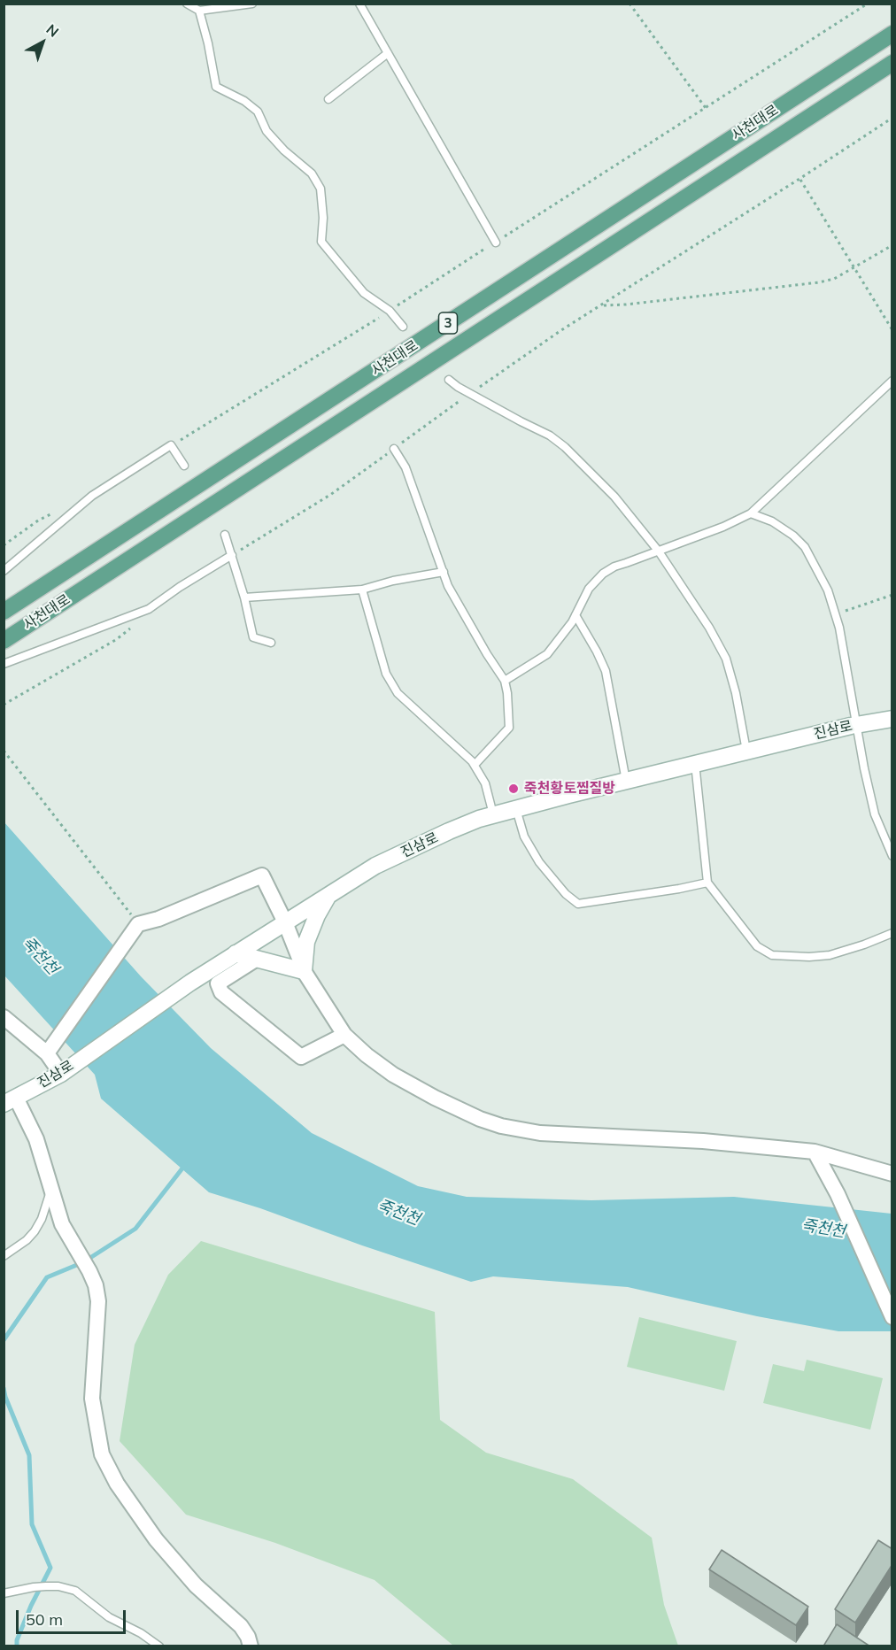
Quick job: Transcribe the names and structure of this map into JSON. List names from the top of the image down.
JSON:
{
  "streets": {
    "main road": ["사천대로", "3"],
    "street": ["진삼로"]
  },
  "water": ["죽천천"],
  "places": ["죽천황토찜질방"],
  "scale_bar": "50 m",
  "north": "top right"
}
